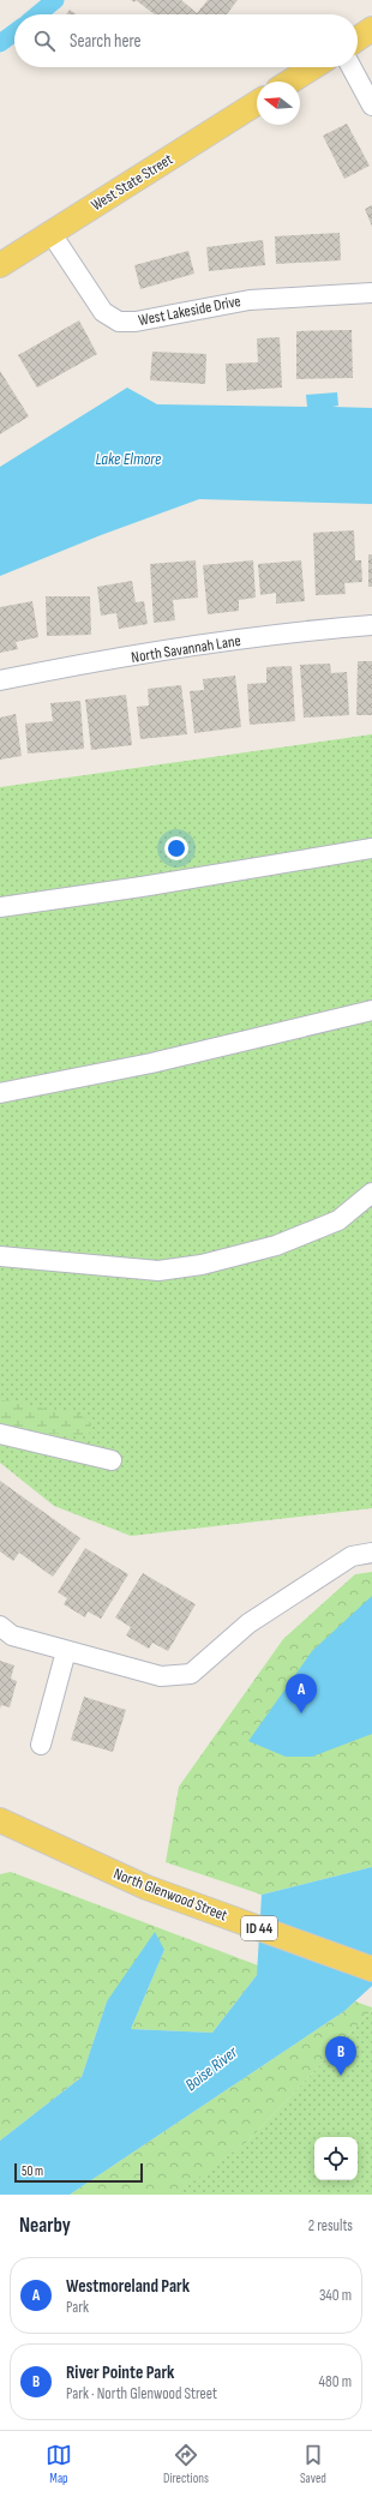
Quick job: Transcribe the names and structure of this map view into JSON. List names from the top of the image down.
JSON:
{
  "streets": {
    "main road": ["West State Street", "North Glenwood Street", "ID 44"],
    "street": ["West Lakeside Drive", "North Savannah Lane"]
  },
  "crossings": [
    ["West State Street", "West Lakeside Drive"]
  ],
  "water": ["Lake Elmore", "Boise River"],
  "scale_bar": "50 m",
  "north": "left",
  "page": {
    "search": "Search here",
    "pins": ["A", "B"],
    "scale": "50 m",
    "heading": ["Nearby", "2 results"],
    "list": [
      {
        "mark": "A",
        "name": "Westmoreland Park",
        "note": "Park",
        "value": "340 m"
      },
      {
        "mark": "B",
        "name": "River Pointe Park",
        "note": "Park · North Glenwood Street",
        "value": "480 m"
      }
    ],
    "nav": ["Map", "Directions", "Saved"]
  }
}
